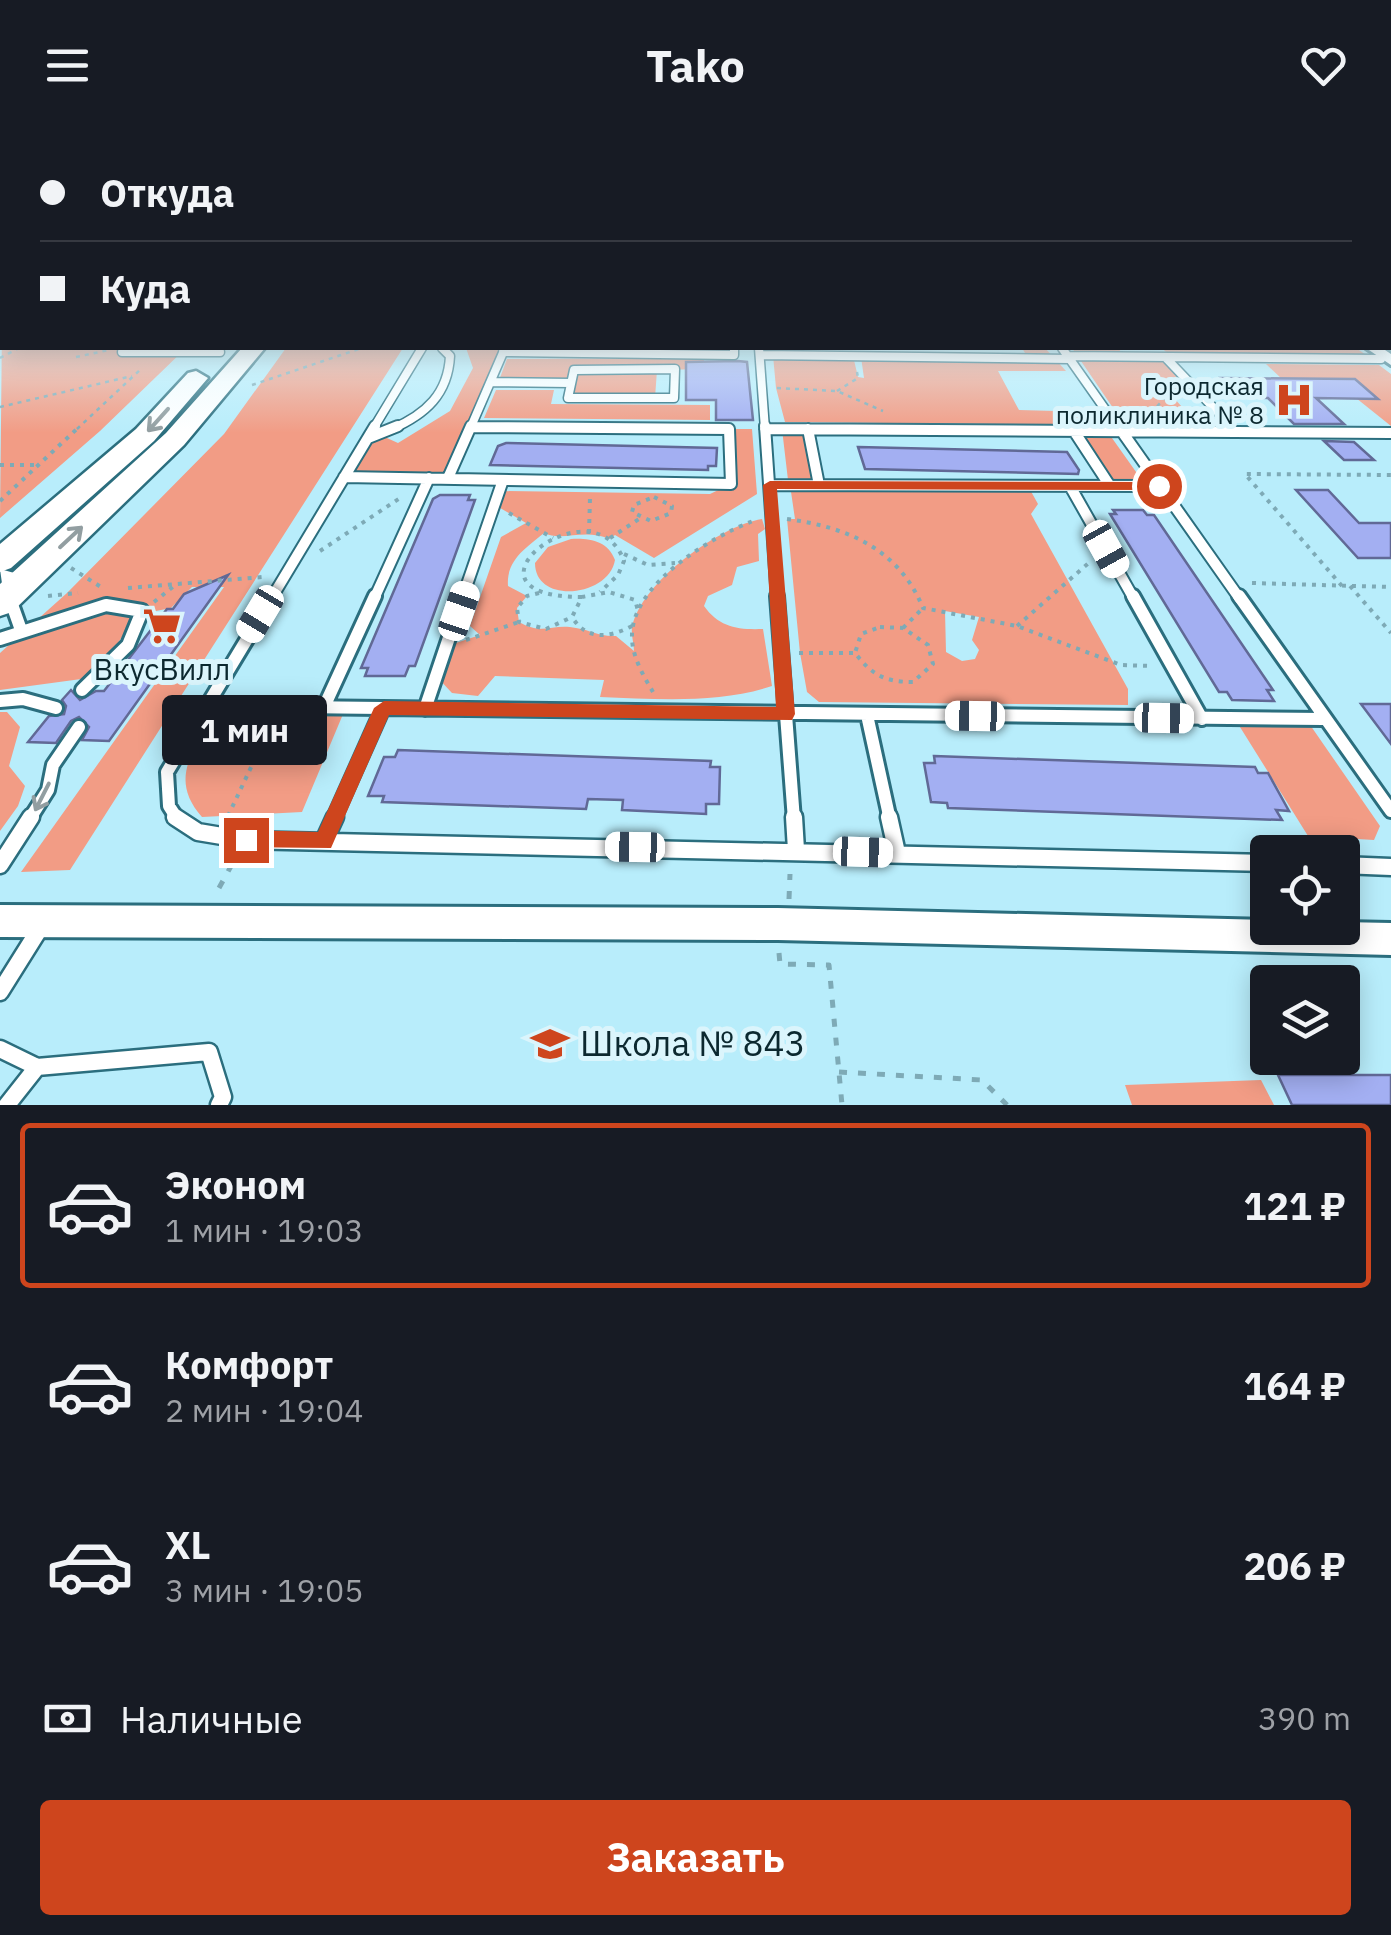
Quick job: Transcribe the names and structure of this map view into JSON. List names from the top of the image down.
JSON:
{
  "places": {
    "hospital": ["Городская поликлиника № 8"],
    "supermarket": ["ВкусВилл"],
    "school or university": ["Школа № 843"]
  },
  "page": {
    "header": "Tako",
    "banner": ["Откуда", "Куда"],
    "bubble": "1 мин",
    "list": [
      {
        "name": "Эконом",
        "note": "1 мин · 19:03",
        "value": "121 ₽"
      },
      {
        "name": "Комфорт",
        "note": "2 мин · 19:04",
        "value": "164 ₽"
      },
      {
        "name": "XL",
        "note": "3 мин · 19:05",
        "value": "206 ₽"
      }
    ],
    "pay": ["Наличные", "390 m"],
    "buttons": "Заказать"
  }
}
